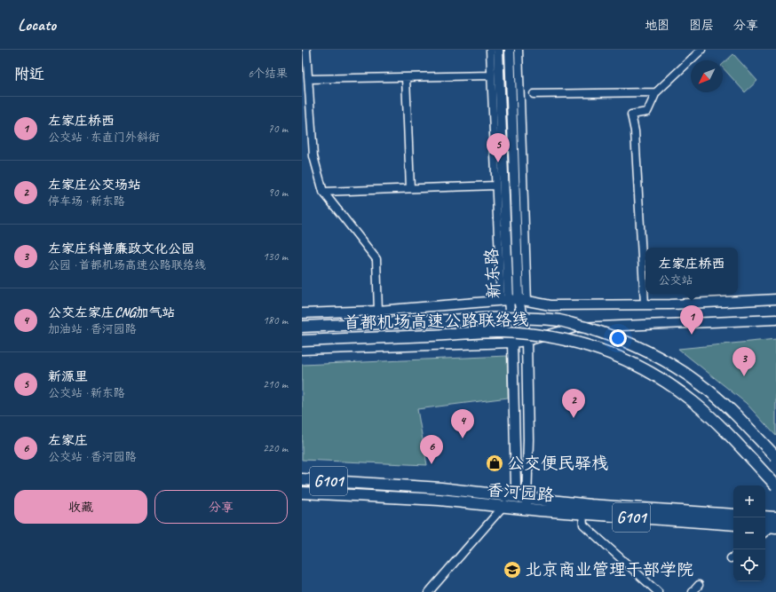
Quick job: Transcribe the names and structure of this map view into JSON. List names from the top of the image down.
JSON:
{
  "streets": {
    "highway": ["首都机场高速公路联络线", "G101", "香河园路"],
    "main road": ["新东路"]
  },
  "crossings": [
    ["新东路", "香河园路"]
  ],
  "places": {
    "shop": ["公交便民驿栈"],
    "school or university": ["北京商业管理干部学院"]
  },
  "north": "bottom left",
  "page": {
    "header": "Locato",
    "nav": ["地图", "图层", "分享"],
    "heading": ["附近", "6个结果"],
    "list": [
      {
        "mark": "1",
        "name": "左家庄桥西",
        "note": "公交站 · 东直门外斜街",
        "value": "70 m"
      },
      {
        "mark": "2",
        "name": "左家庄公交场站",
        "note": "停车场 · 新东路",
        "value": "90 m"
      },
      {
        "mark": "3",
        "name": "左家庄科普廉政文化公园",
        "note": "公园 · 首都机场高速公路联络线",
        "value": "130 m"
      },
      {
        "mark": "4",
        "name": "公交左家庄CNG加气站",
        "note": "加油站 · 香河园路",
        "value": "180 m"
      },
      {
        "mark": "5",
        "name": "新源里",
        "note": "公交站 · 新东路",
        "value": "210 m"
      },
      {
        "mark": "6",
        "name": "左家庄",
        "note": "公交站 · 香河园路",
        "value": "220 m"
      }
    ],
    "pins": [
      "5",
      "1",
      "3",
      "2",
      "4",
      "6"
    ],
    "popup": ["左家庄桥西", "公交站"],
    "buttons": ["收藏", "分享"],
    "map_buttons": ["+", "−"]
  }
}
